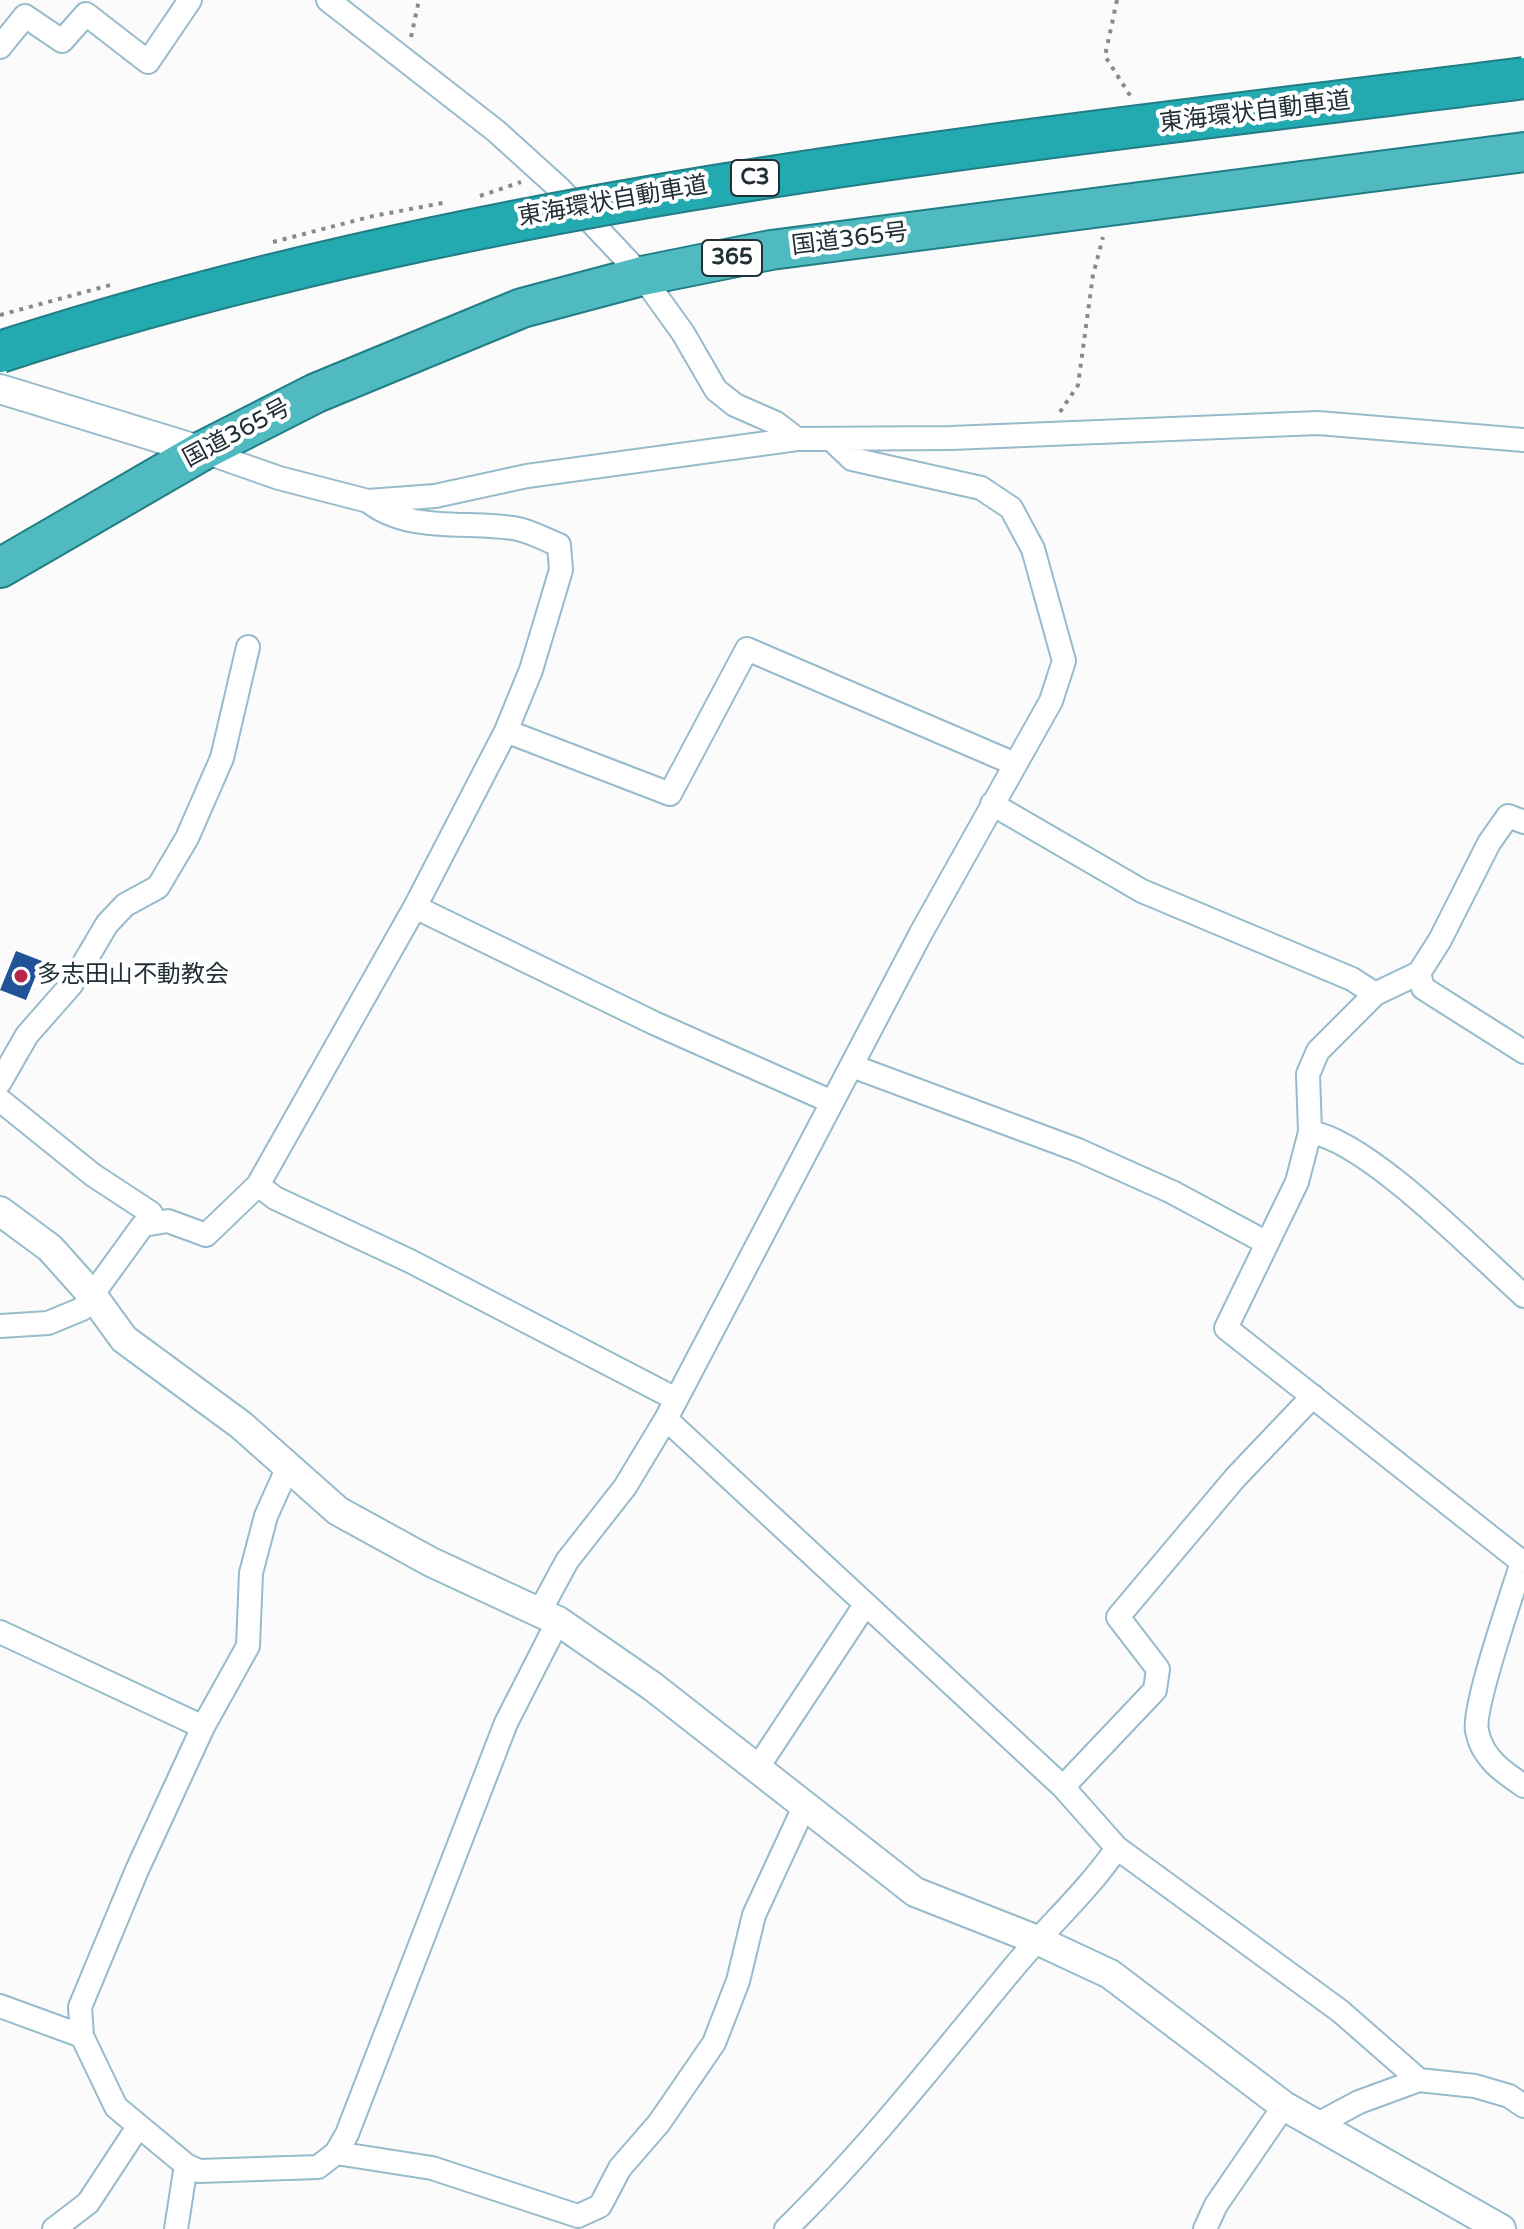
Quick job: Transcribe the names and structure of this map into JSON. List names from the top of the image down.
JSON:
{
  "streets": {
    "highway": [
      "東海環状自動車道",
      "C3",
      "国道365号",
      "365"
    ]
  },
  "places": ["多志田山不動教会"]
}
